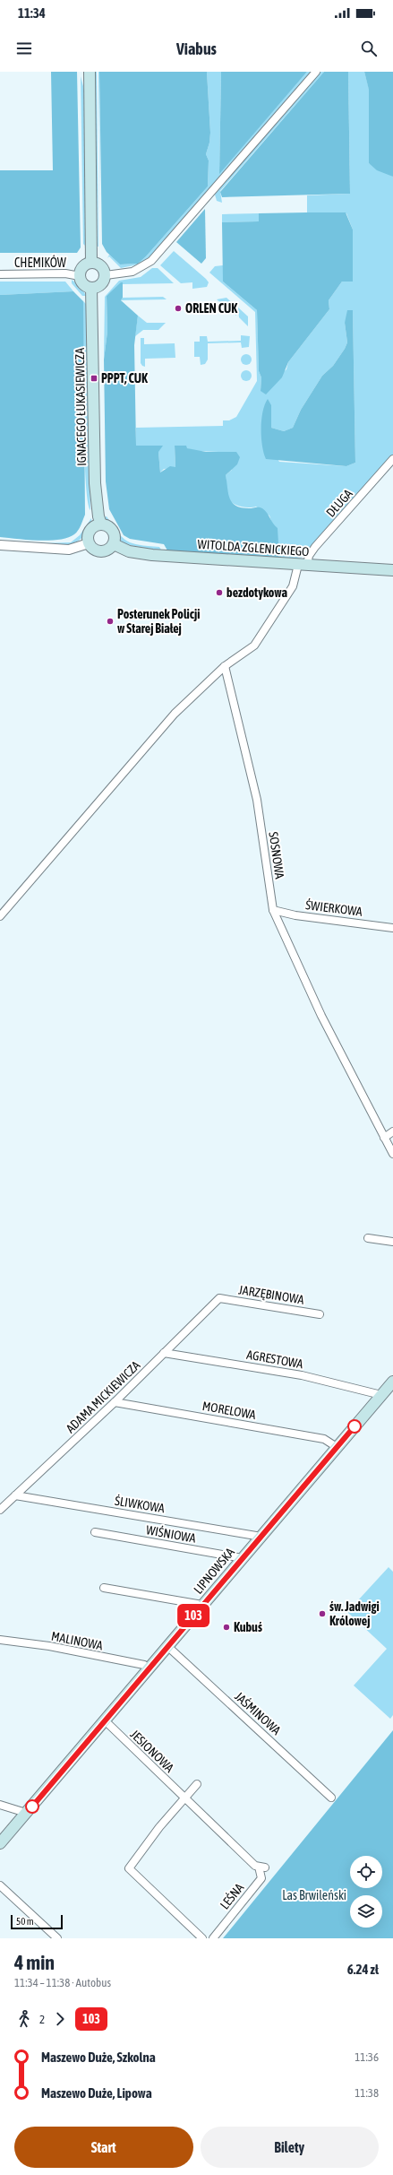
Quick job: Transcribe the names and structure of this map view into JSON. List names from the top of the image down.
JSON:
{
  "streets": {
    "main road": ["IGNACEGO ŁUKASIEWICZA", "WITOLDA ZGLENICKIEGO", "LIPNOWSKA"],
    "street": [
      "CHEMIKÓW",
      "DŁUGA",
      "SOSNOWA",
      "ŚWIERKOWA",
      "JARZĘBINOWA",
      "AGRESTOWA",
      "ADAMA MICKIEWICZA",
      "MORELOWA",
      "ŚLIWKOWA",
      "WIŚNIOWA",
      "MALINOWA",
      "JAŚMINOWA",
      "JESIONOWA",
      "LEŚNA"
    ]
  },
  "crossings": [
    ["CHEMIKÓW", "IGNACEGO ŁUKASIEWICZA"],
    ["IGNACEGO ŁUKASIEWICZA", "WITOLDA ZGLENICKIEGO"],
    ["DŁUGA", "WITOLDA ZGLENICKIEGO"],
    ["SOSNOWA", "ŚWIERKOWA"],
    ["JARZĘBINOWA", "ADAMA MICKIEWICZA"],
    ["AGRESTOWA", "ADAMA MICKIEWICZA"],
    ["AGRESTOWA", "LIPNOWSKA"],
    ["ADAMA MICKIEWICZA", "MORELOWA"],
    ["ADAMA MICKIEWICZA", "ŚLIWKOWA"],
    ["MORELOWA", "LIPNOWSKA"],
    ["ŚLIWKOWA", "LIPNOWSKA"],
    ["WIŚNIOWA", "LIPNOWSKA"],
    ["LIPNOWSKA", "MALINOWA"],
    ["LIPNOWSKA", "JAŚMINOWA"],
    ["LIPNOWSKA", "JESIONOWA"],
    ["JESIONOWA", "LEŚNA"]
  ],
  "parks": ["Las Brwileński"],
  "places": {
    "other": [
      "ORLEN CUK",
      "bezdotykowa",
      "Posterunek Policji w Starej Białej",
      "św. Jadwigi Królowej",
      "Kubuś"
    ],
    "transit": ["PPPT, CUK"]
  },
  "lines": ["bus line 103"],
  "scale_bar": "50 m",
  "page": {
    "status": "11:34",
    "header": "Viabus",
    "on_map": "103",
    "scale": "50 m",
    "heading": ["4 min", "11:34 – 11:38 · Autobus", "6.24 zł"],
    "legs": ["2", "103"],
    "list": [
      {
        "name": "Maszewo Duże, Szkolna",
        "value": "11:36"
      },
      {
        "name": "Maszewo Duże, Lipowa",
        "value": "11:38"
      }
    ],
    "buttons": ["Start", "Bilety"]
  }
}
